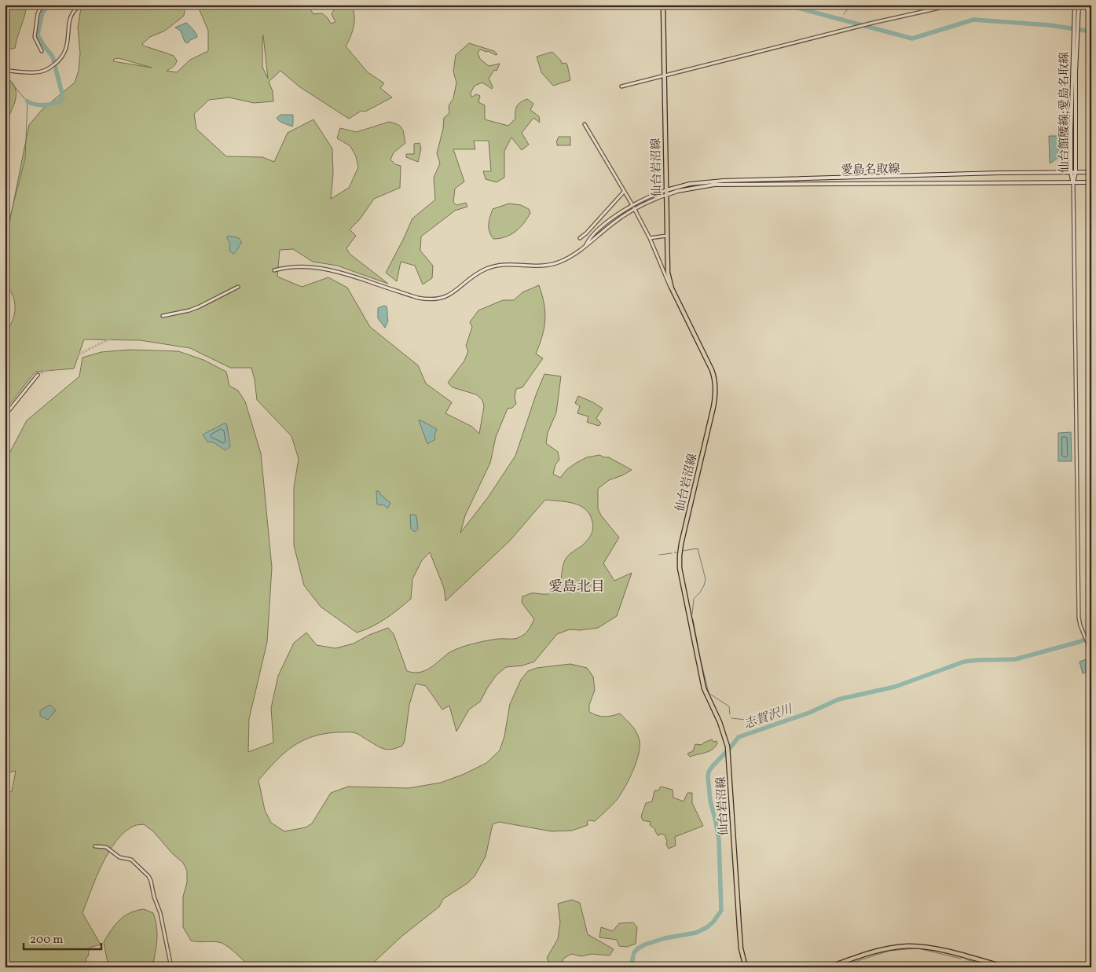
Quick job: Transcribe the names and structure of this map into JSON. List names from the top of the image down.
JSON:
{
  "streets": {
    "main road": ["仙台館腰線;愛島名取線", "仙台岩沼線", "愛島名取線"]
  },
  "crossings": [
    ["仙台館腰線;愛島名取線", "愛島名取線"],
    ["仙台岩沼線", "愛島名取線"]
  ],
  "districts": ["愛島北目"],
  "water": ["志賀沢川"],
  "scale_bar": "200 m"
}
